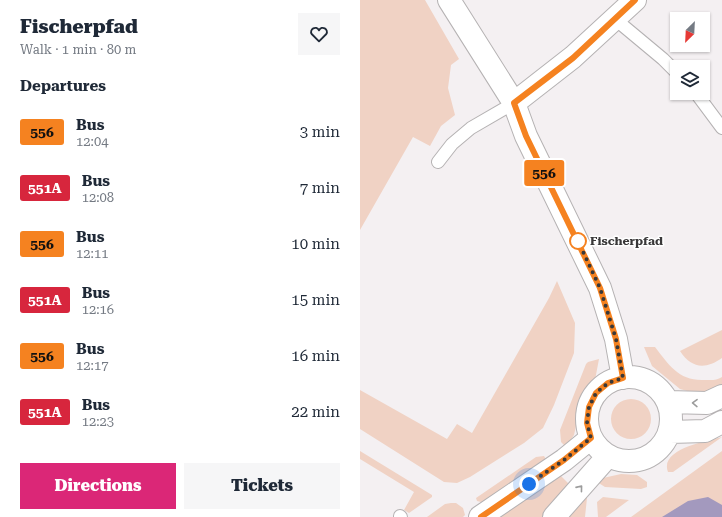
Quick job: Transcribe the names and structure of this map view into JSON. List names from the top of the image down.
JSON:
{
  "places": ["Fischerpfad"],
  "lines": ["bus line 556"],
  "north": "bottom left",
  "page": {
    "heading": [
      ["Fischerpfad", "Walk · 1 min · 80 m"],
      "Departures"
    ],
    "on_map": "556",
    "list": [
      {
        "mark": "556",
        "name": "Bus",
        "note": "12:04",
        "value": "3 min"
      },
      {
        "mark": "551A",
        "name": "Bus",
        "note": "12:08",
        "value": "7 min"
      },
      {
        "mark": "556",
        "name": "Bus",
        "note": "12:11",
        "value": "10 min"
      },
      {
        "mark": "551A",
        "name": "Bus",
        "note": "12:16",
        "value": "15 min"
      },
      {
        "mark": "556",
        "name": "Bus",
        "note": "12:17",
        "value": "16 min"
      },
      {
        "mark": "551A",
        "name": "Bus",
        "note": "12:23",
        "value": "22 min"
      }
    ],
    "buttons": ["Directions", "Tickets"]
  }
}
